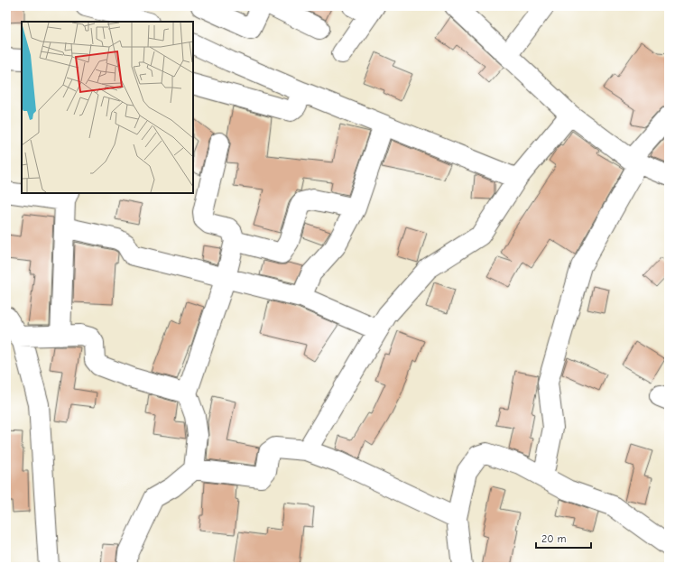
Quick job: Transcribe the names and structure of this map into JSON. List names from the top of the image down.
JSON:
{
  "scale_bar": "20 m"
}
